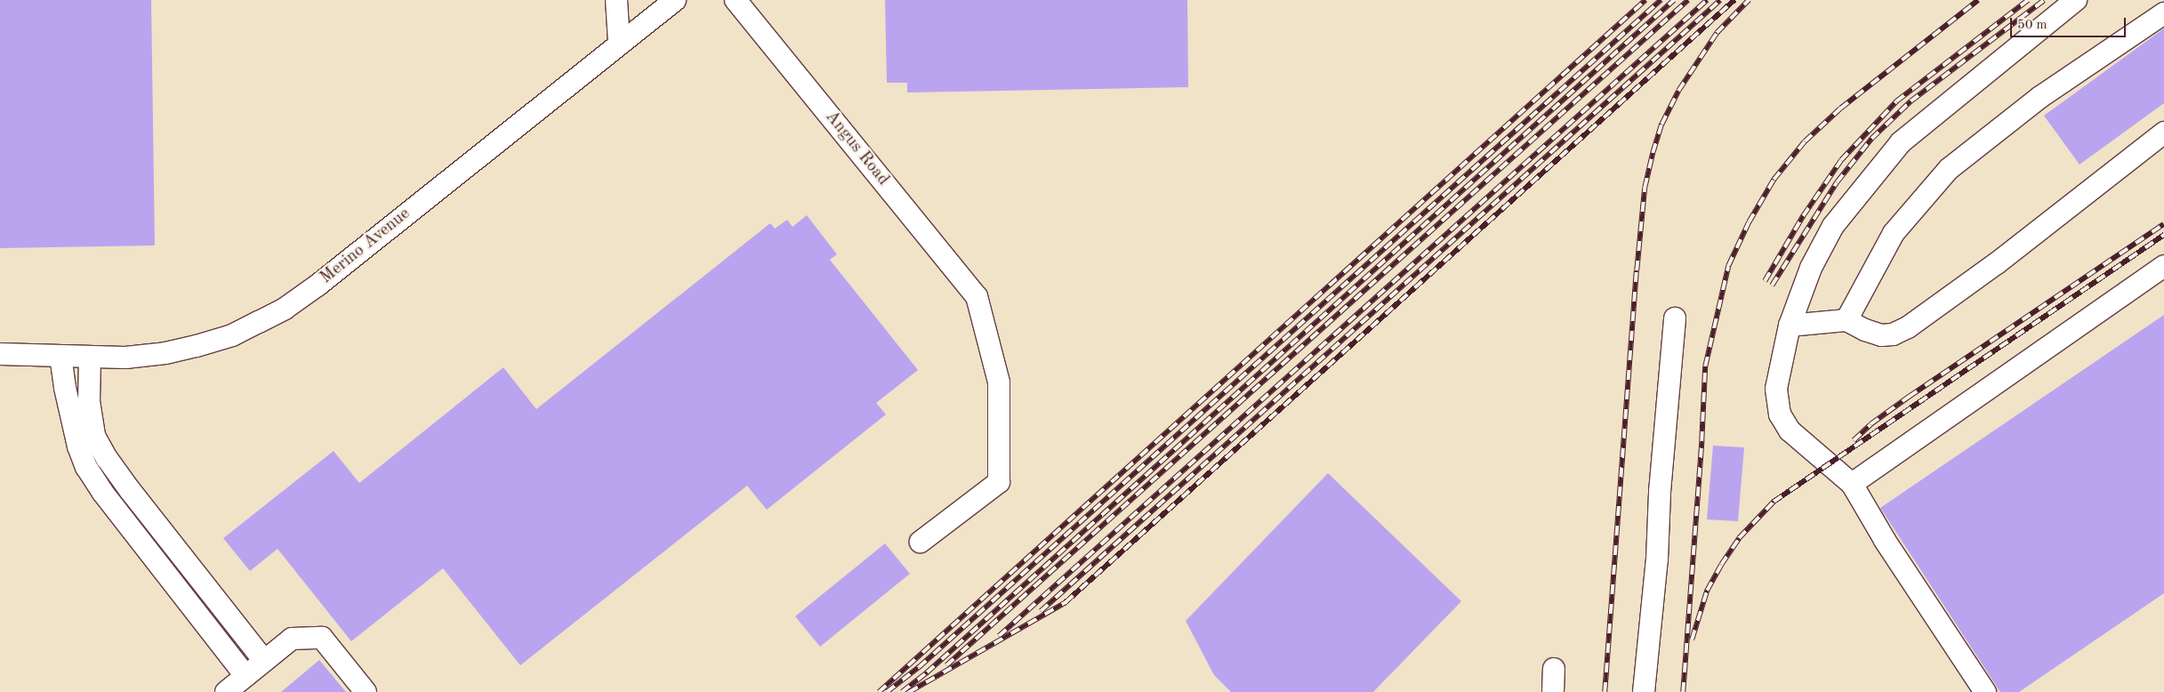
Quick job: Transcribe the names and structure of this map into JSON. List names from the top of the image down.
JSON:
{
  "streets": {
    "street": ["Angus Road", "Merino Avenue"]
  },
  "scale_bar": "50 m"
}
